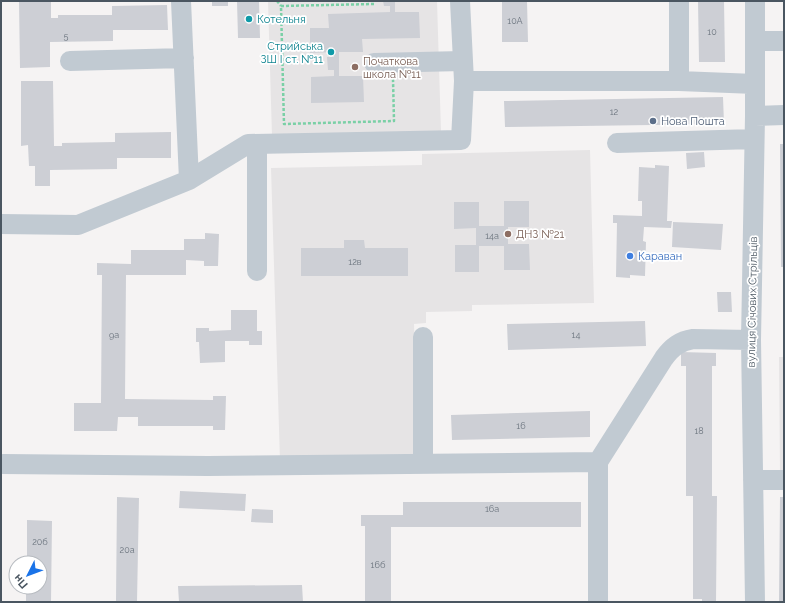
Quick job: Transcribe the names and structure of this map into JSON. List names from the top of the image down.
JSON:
{
  "streets": {
    "street": ["вулиця Січових Стрільців"]
  },
  "places": [
    "Котельня",
    "Стрийська ЗШ I ст. №11",
    "Початкова школа №11",
    "Нова Пошта",
    "ДНЗ №21",
    "Караван"
  ],
  "house_numbers": [
    "10А",
    "10",
    "5",
    "12",
    "14а",
    "12в",
    "9а",
    "14",
    "16",
    "18",
    "16а",
    "20б",
    "20а",
    "16б"
  ],
  "north": "bottom left"
}
